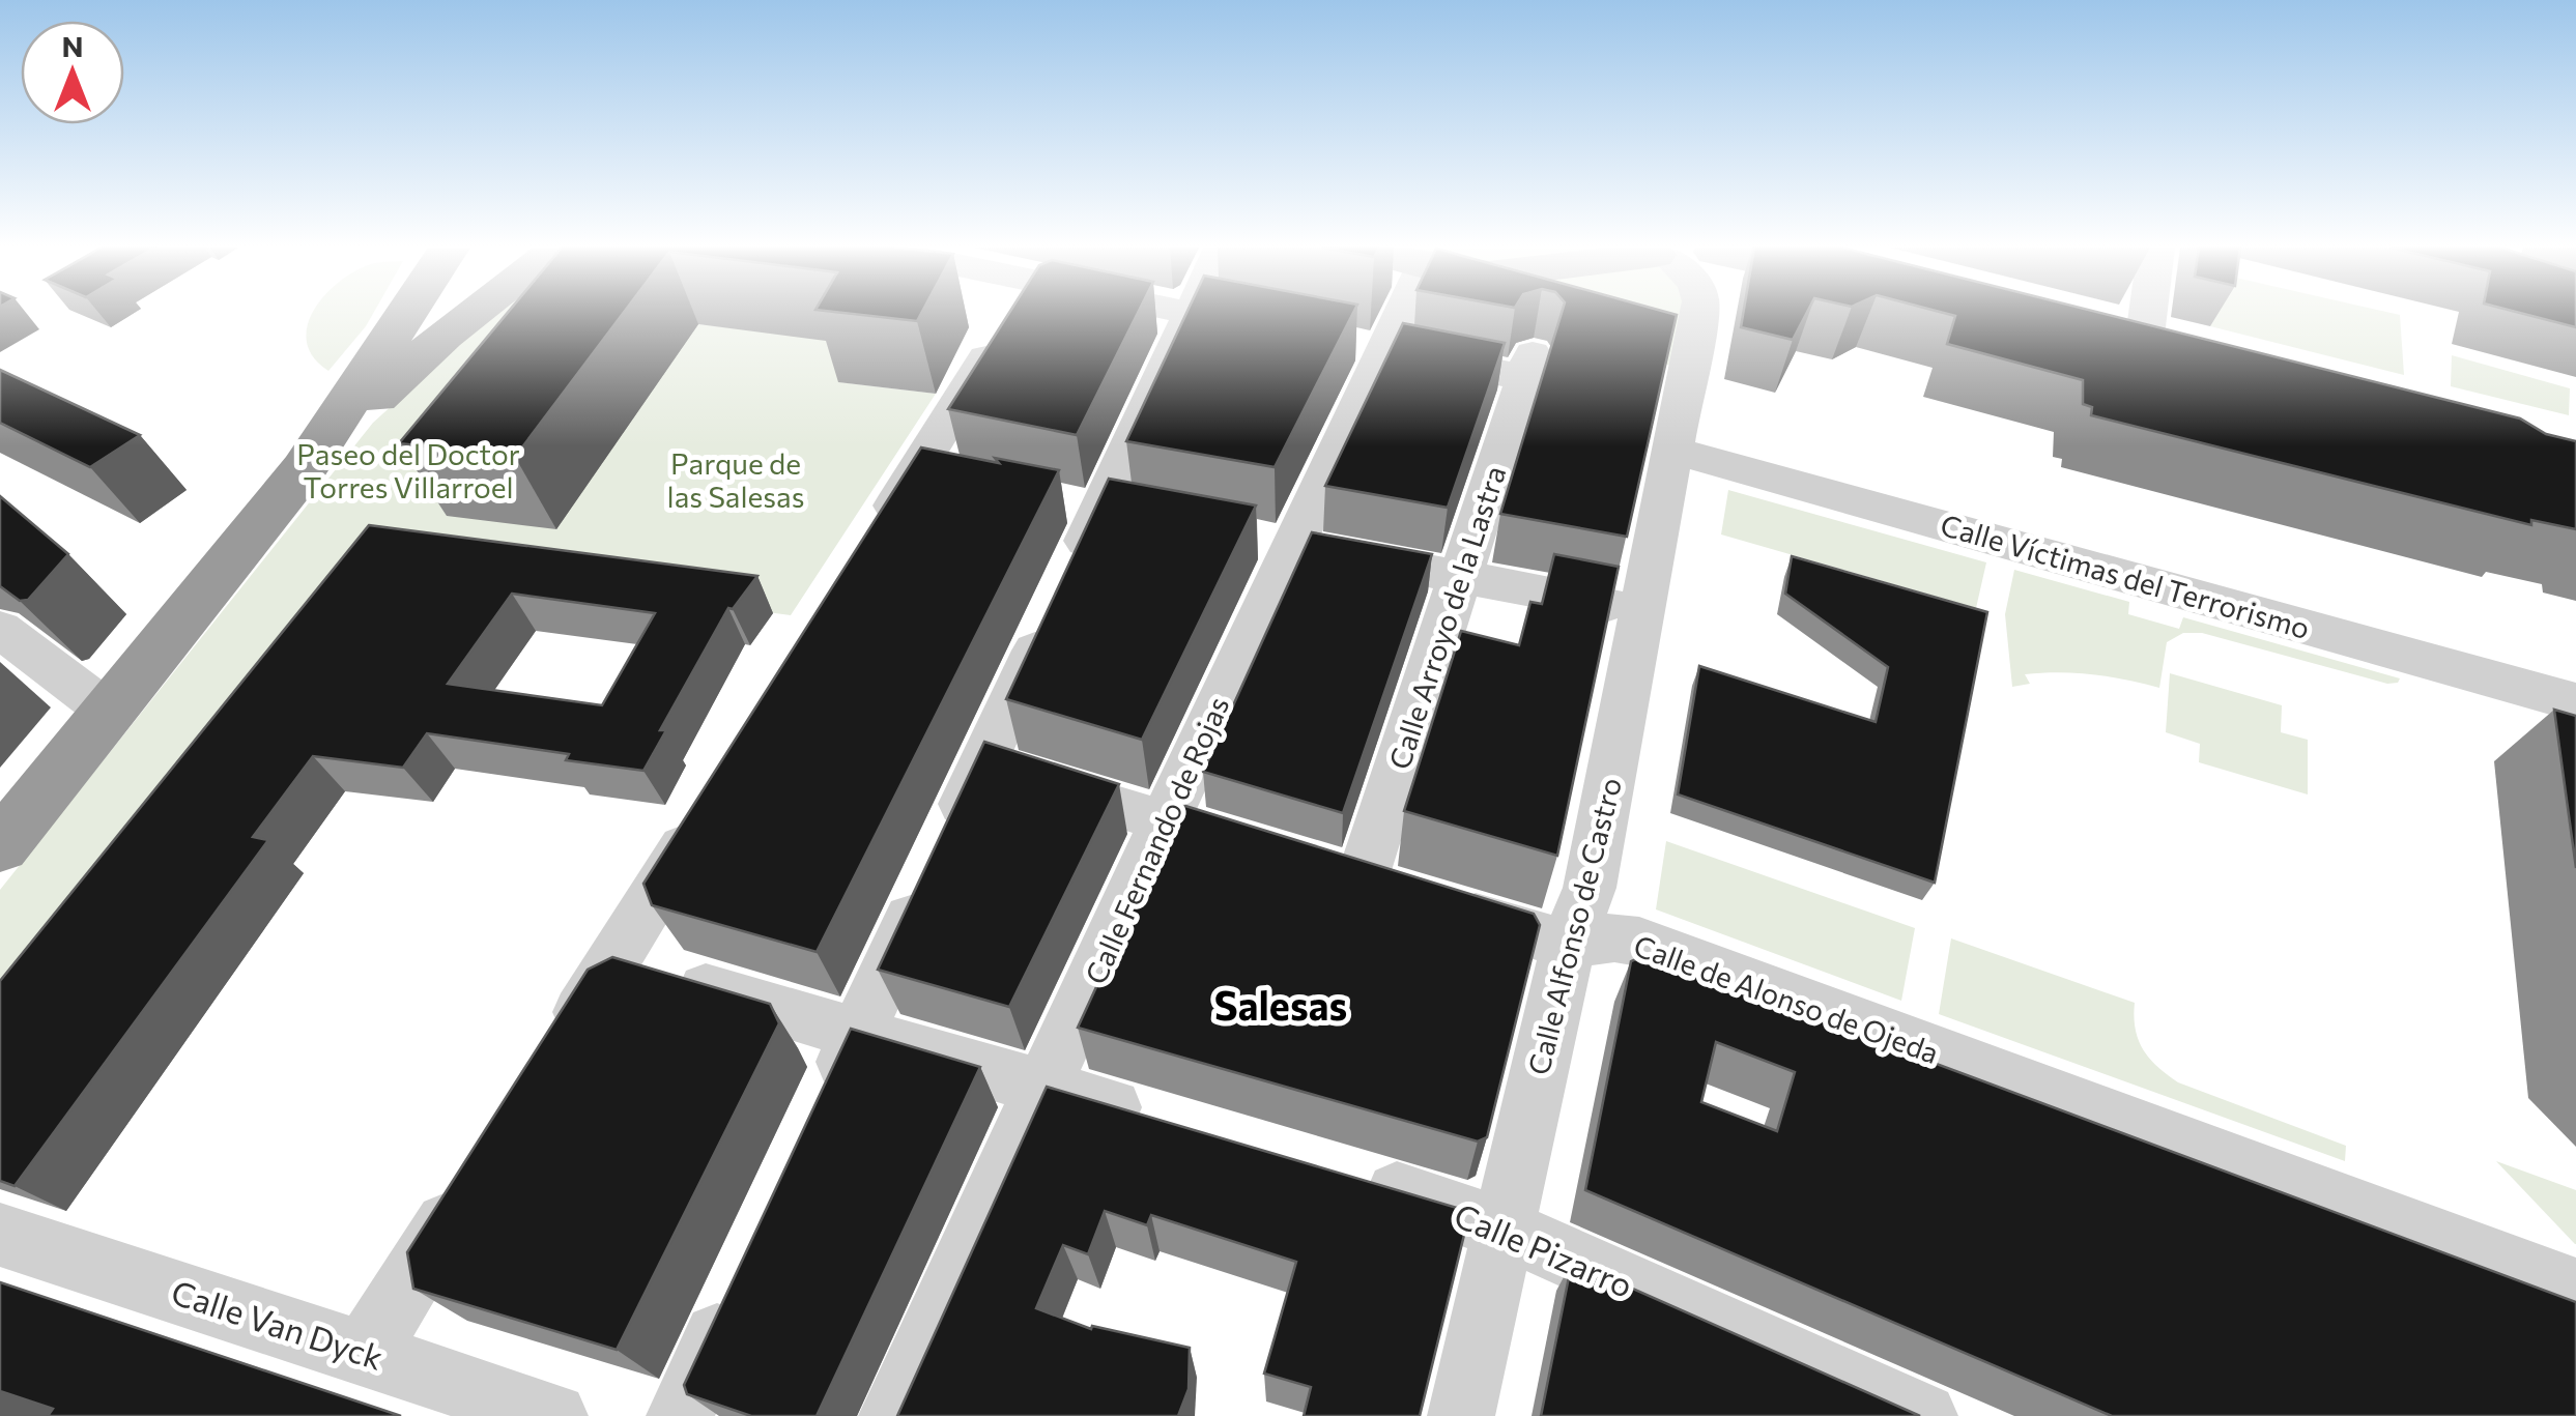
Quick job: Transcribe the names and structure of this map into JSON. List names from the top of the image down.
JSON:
{
  "streets": {
    "street": [
      "Calle Víctimas del Terrorismo",
      "Calle Arroyo de la Lastra",
      "Calle Fernando de Rojas",
      "Calle Alfonso de Castro",
      "Calle de Alonso de Ojeda",
      "Calle Pizarro",
      "Calle Van Dyck"
    ]
  },
  "crossings": [
    ["Calle Víctimas del Terrorismo", "Calle Alfonso de Castro"],
    ["Calle Arroyo de la Lastra", "Calle Fernando de Rojas"],
    ["Calle Arroyo de la Lastra", "Calle de Alonso de Ojeda"],
    ["Calle Fernando de Rojas", "Calle de Alonso de Ojeda"],
    ["Calle Alfonso de Castro", "Calle de Alonso de Ojeda"],
    ["Calle Alfonso de Castro", "Calle Pizarro"]
  ],
  "districts": ["Salesas"],
  "parks": ["Paseo del Doctor Torres Villarroel", "Parque de las Salesas"],
  "north": "top"
}
